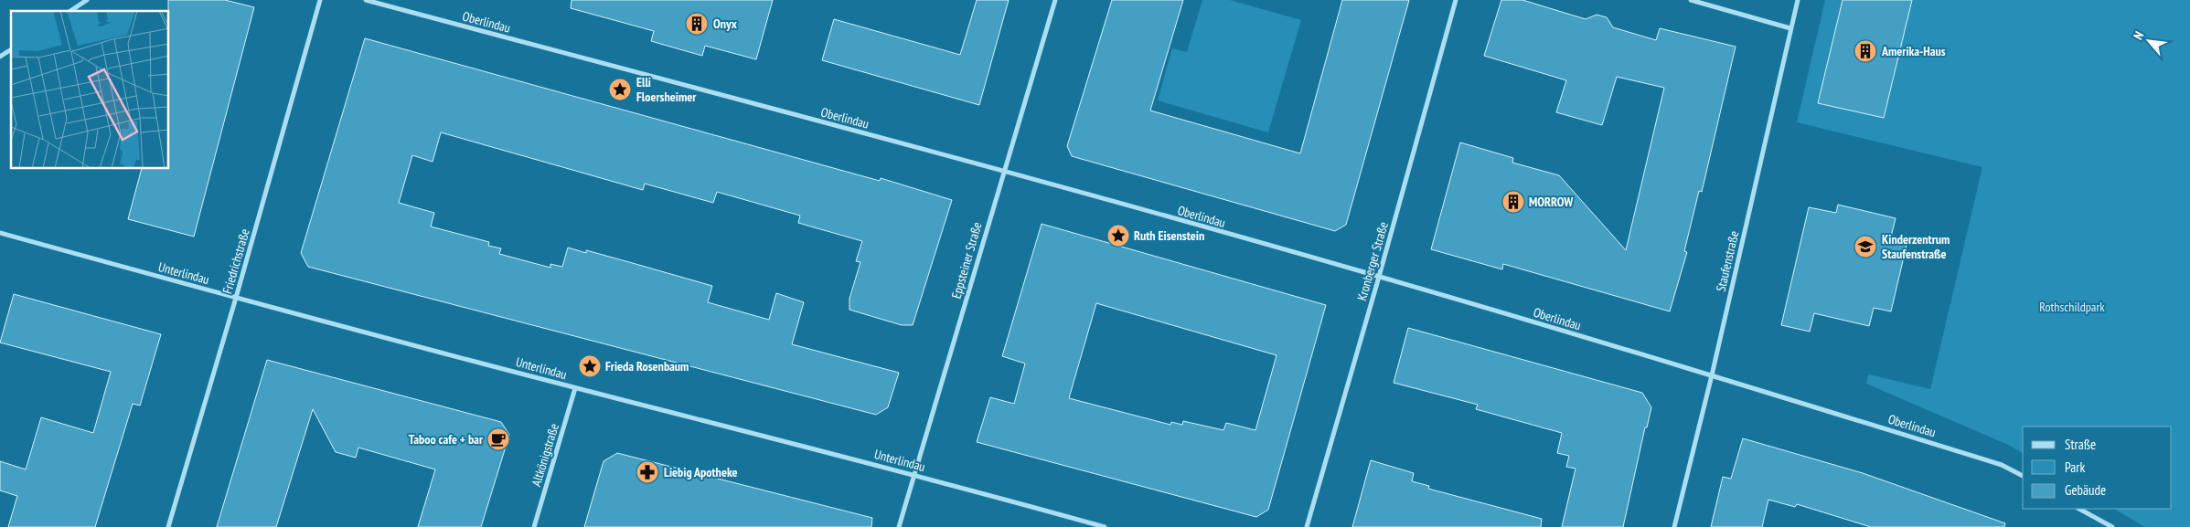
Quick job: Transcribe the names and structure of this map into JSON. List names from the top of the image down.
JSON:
{
  "streets": {
    "street": [
      "Oberlindau",
      "Eppsteiner Straße",
      "Friedrichstraße",
      "Kronberger Straße",
      "Staufenstraße",
      "Unterlindau",
      "Altkönigstraße"
    ]
  },
  "crossings": [
    ["Oberlindau", "Eppsteiner Straße"],
    ["Oberlindau", "Kronberger Straße"],
    ["Oberlindau", "Staufenstraße"],
    ["Eppsteiner Straße", "Unterlindau"],
    ["Friedrichstraße", "Unterlindau"],
    ["Unterlindau", "Altkönigstraße"]
  ],
  "parks": ["Rothschildpark"],
  "places": {
    "building": ["Onyx", "Amerika-Haus", "MORROW"],
    "place": ["Elli Floersheimer", "Ruth Eisenstein", "Frieda Rosenbaum"],
    "school or university": ["Kinderzentrum Staufenstraße"],
    "cafe": ["Taboo cafe + bar"],
    "pharmacy": ["Liebig Apotheke"]
  },
  "legend": ["Straße", "Park", "Gebäude"],
  "north": "top left"
}
